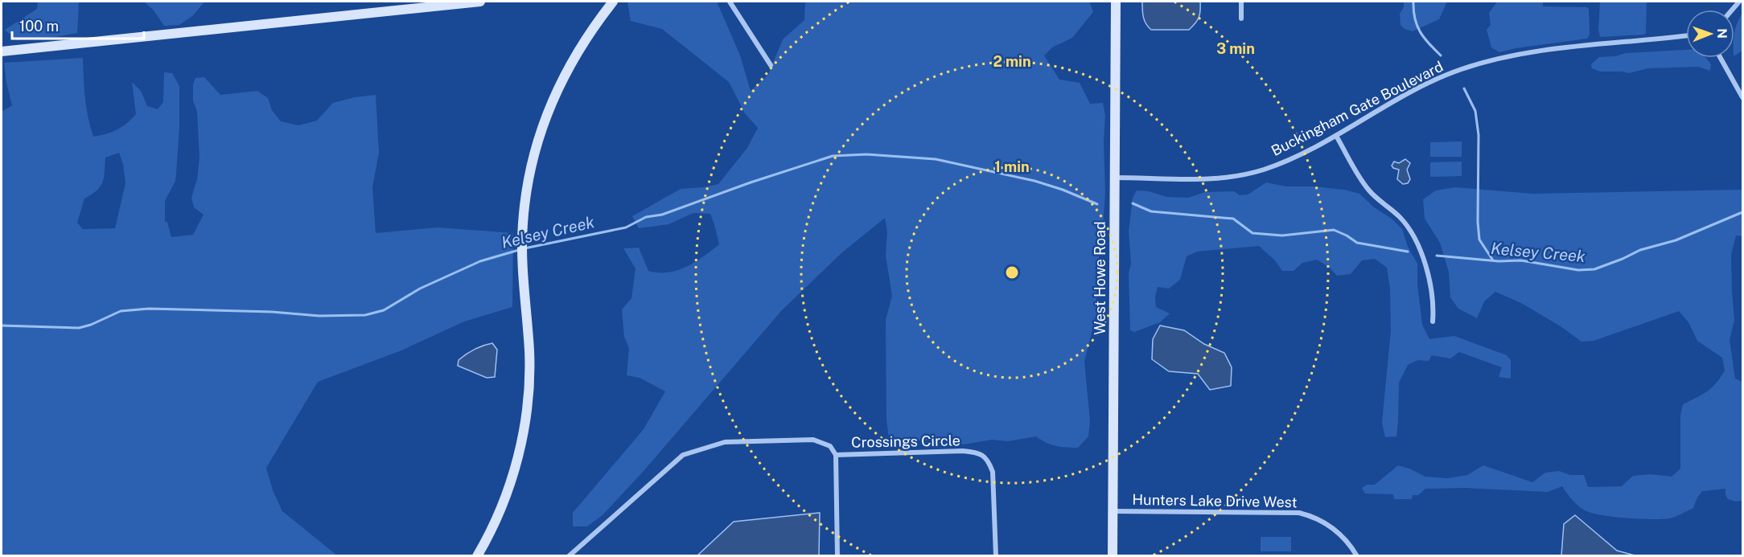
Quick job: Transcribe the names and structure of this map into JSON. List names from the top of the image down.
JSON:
{
  "streets": {
    "street": [
      "Buckingham Gate Boulevard",
      "West Howe Road",
      "Crossings Circle",
      "Hunters Lake Drive West"
    ]
  },
  "crossings": [
    ["Buckingham Gate Boulevard", "West Howe Road"],
    ["West Howe Road", "Hunters Lake Drive West"]
  ],
  "water": ["Kelsey Creek"],
  "scale_bar": "100 m",
  "north": "right",
  "rings": ["3 min", "2 min", "1 min"]
}
